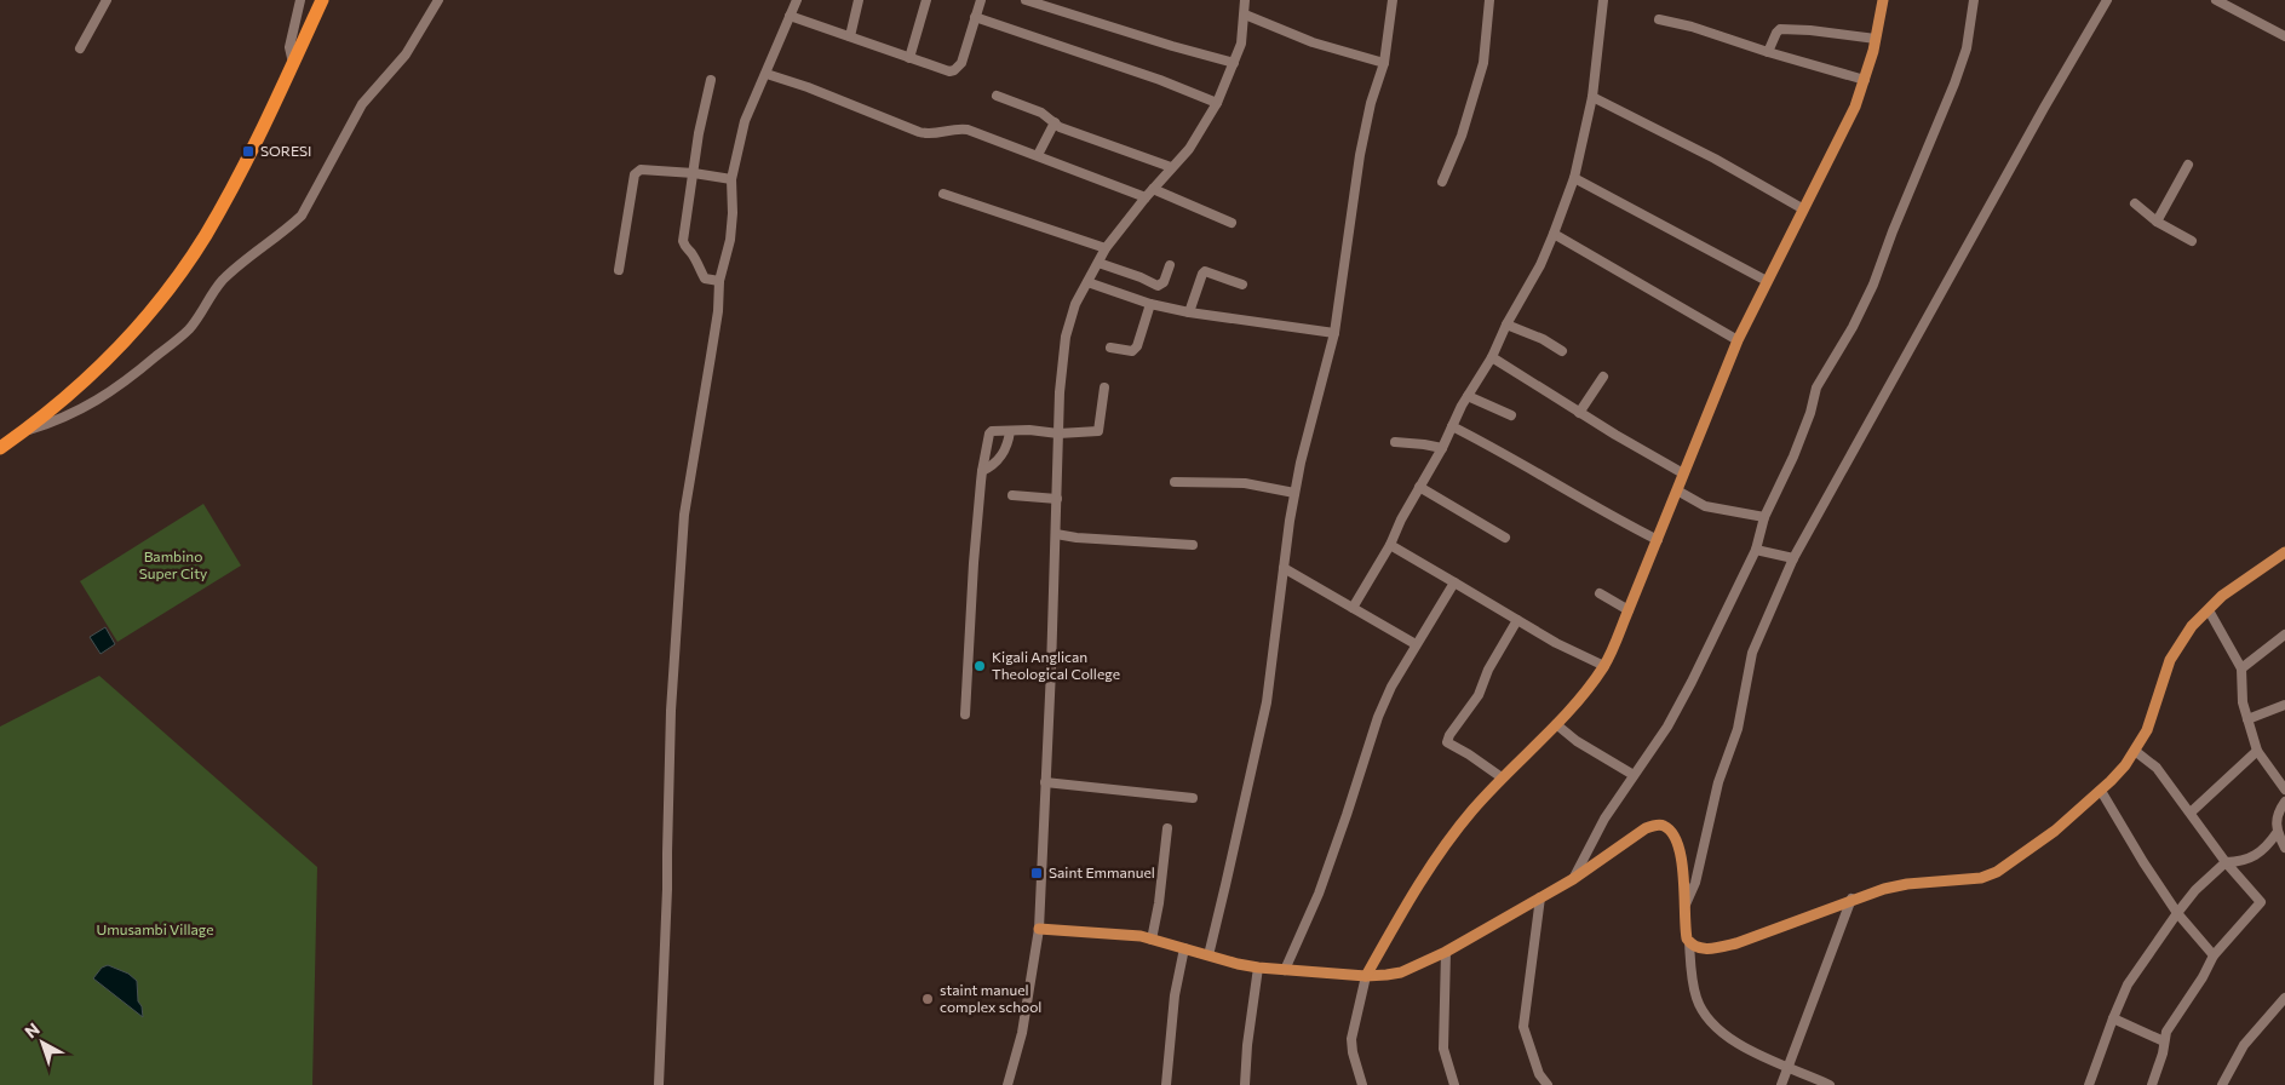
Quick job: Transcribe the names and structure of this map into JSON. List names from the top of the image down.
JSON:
{
  "parks": ["Bambino Super City", "Umusambi Village"],
  "places": {
    "transit": ["SORESI", "Saint Emmanuel"],
    "other": ["Kigali Anglican Theological College", "staint manuel complex school"]
  },
  "north": "top left"
}
